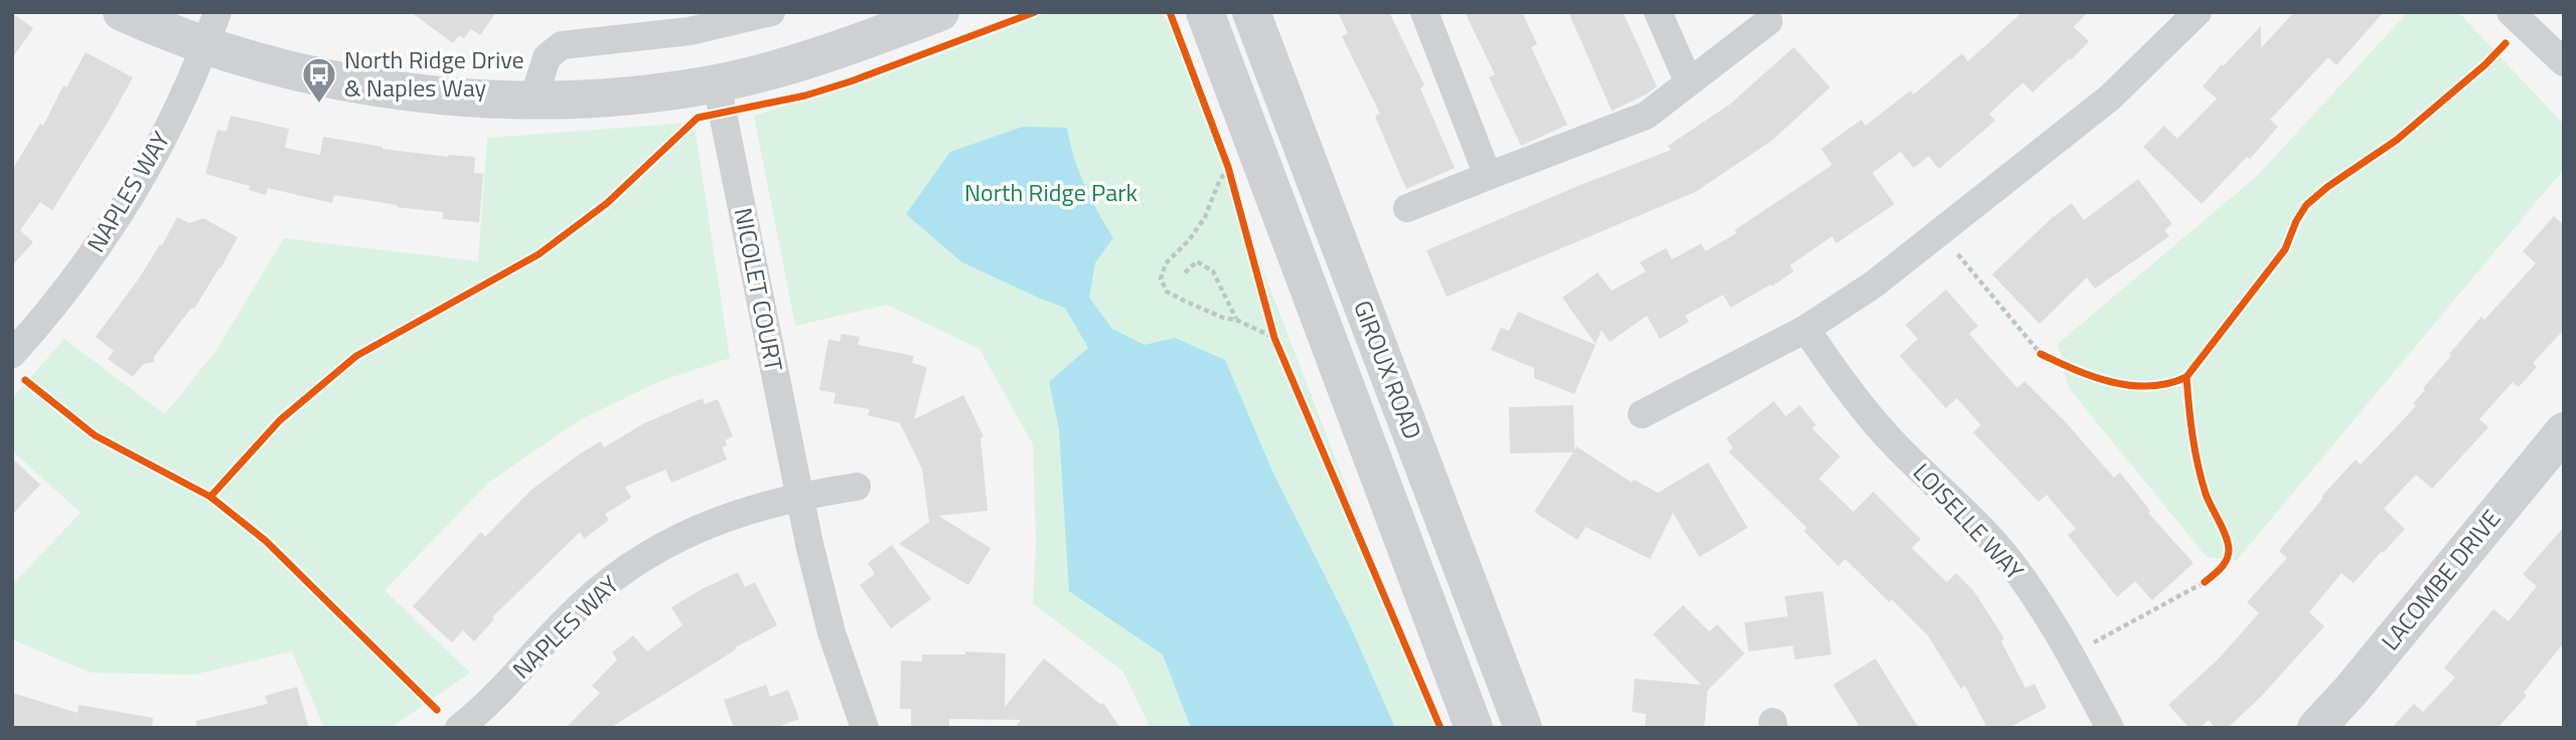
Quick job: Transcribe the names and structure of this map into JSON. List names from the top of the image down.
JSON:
{
  "streets": {
    "main road": ["GIROUX ROAD", "LACOMBE DRIVE"],
    "street": ["NAPLES WAY", "NICOLET COURT", "LOISELLE WAY"]
  },
  "crossings": [
    ["NAPLES WAY", "NICOLET COURT"]
  ],
  "parks": ["North Ridge Park"],
  "places": {
    "bus stop": ["North Ridge Drive & Naples Way"]
  }
}
